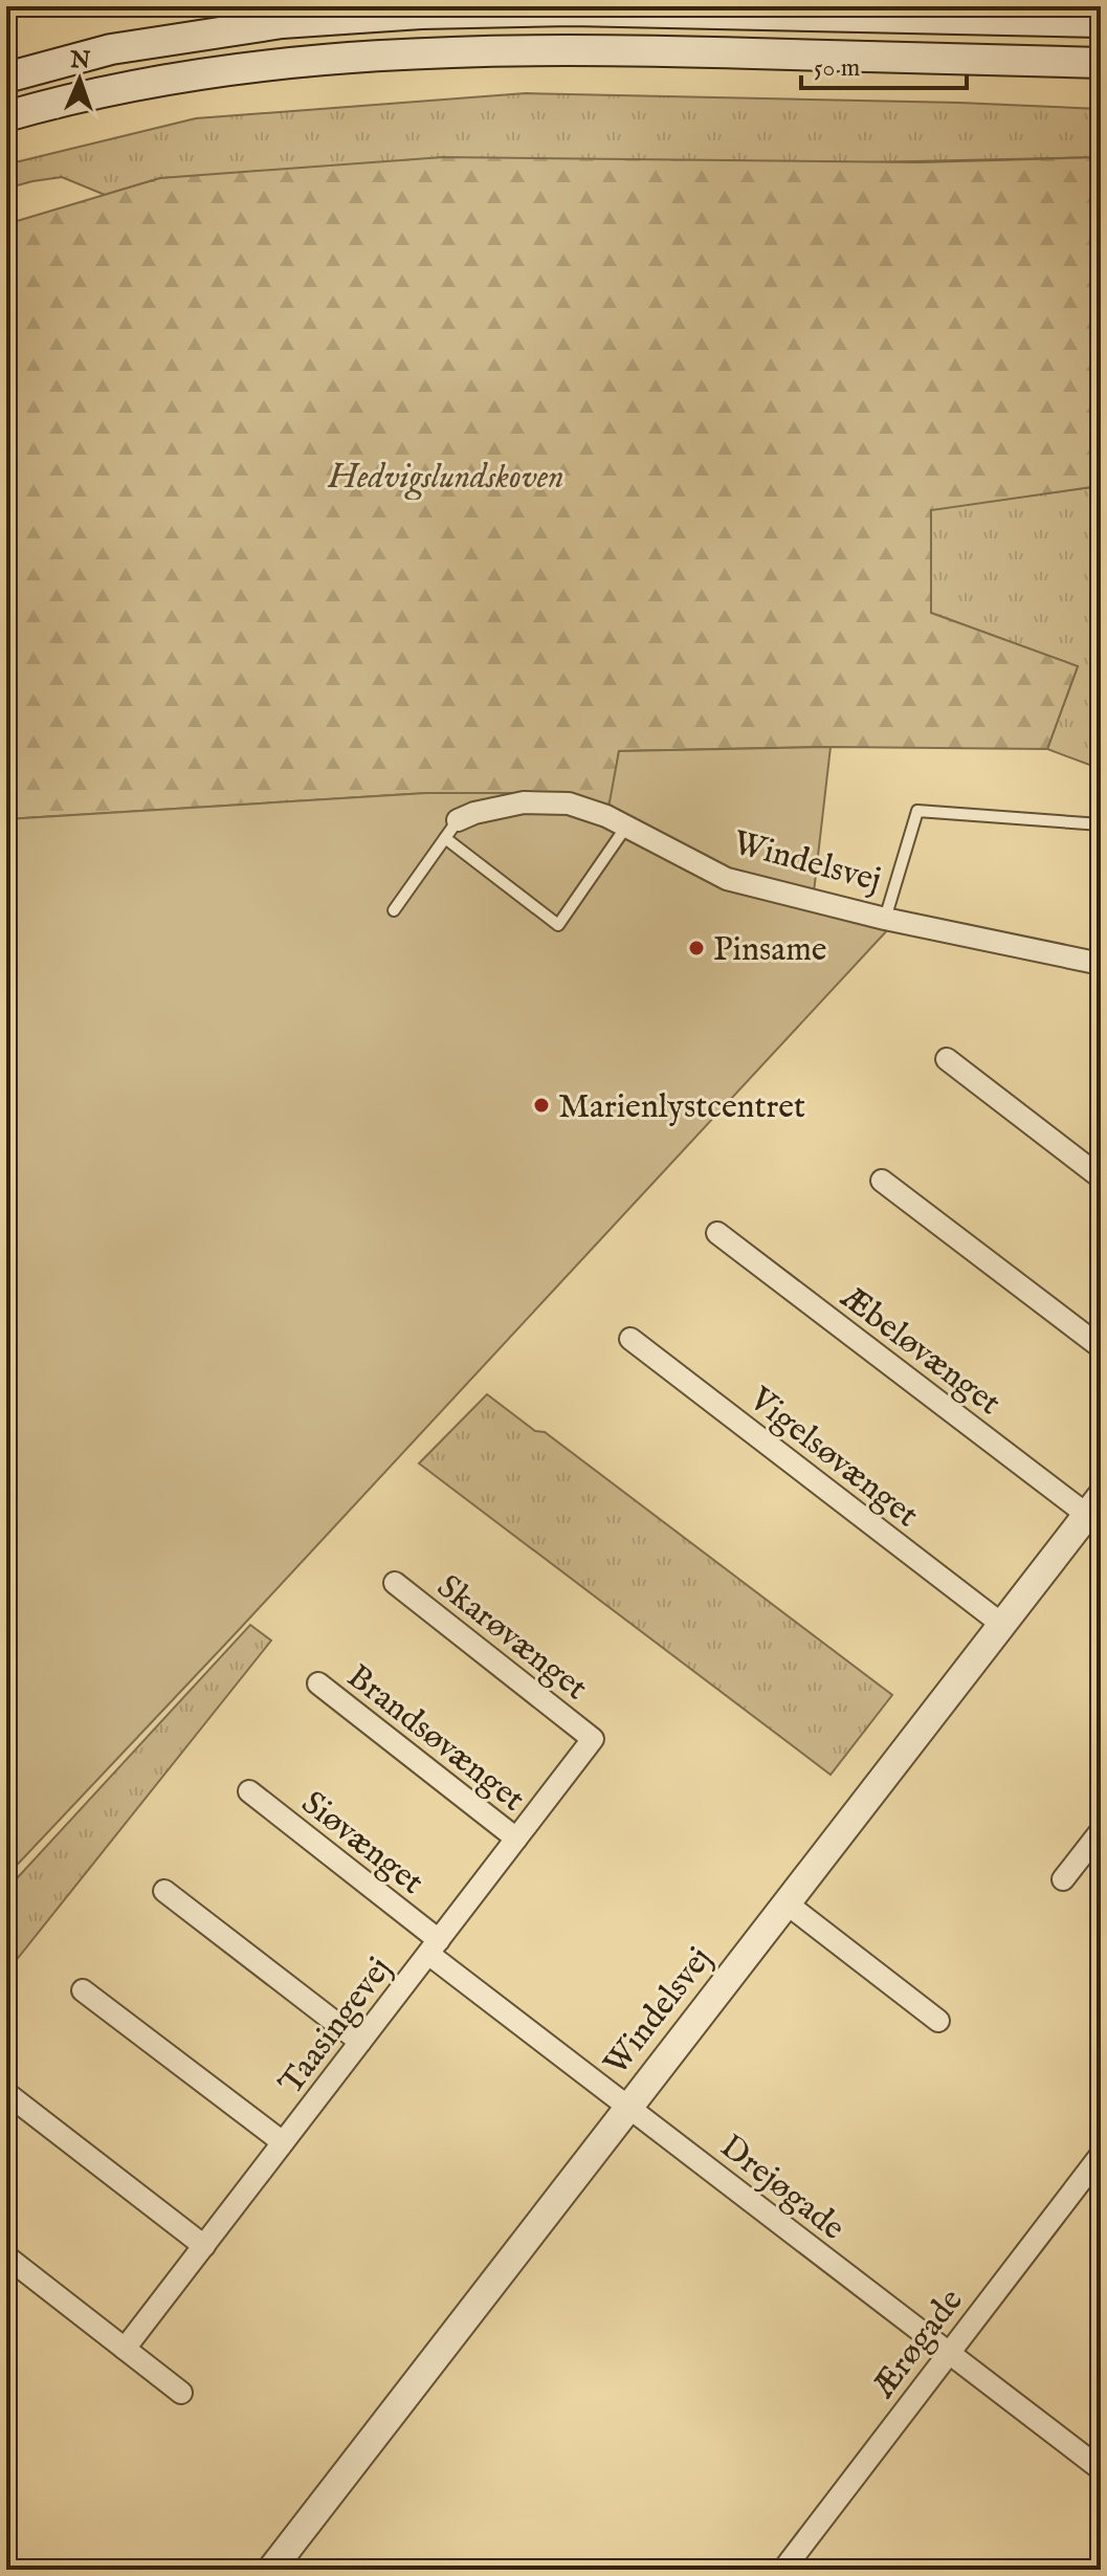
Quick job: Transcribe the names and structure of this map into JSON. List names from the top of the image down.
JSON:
{
  "streets": {
    "street": [
      "Windelsvej",
      "Æbeløvænget",
      "Vigelsøvænget",
      "Skarøvænget",
      "Brandsøvænget",
      "Siøvænget",
      "Taasingevej",
      "Drejøgade",
      "Ærøgade"
    ]
  },
  "crossings": [
    ["Windelsvej", "Æbeløvænget"],
    ["Windelsvej", "Vigelsøvænget"],
    ["Windelsvej", "Drejøgade"],
    ["Skarøvænget", "Taasingevej"],
    ["Brandsøvænget", "Taasingevej"],
    ["Siøvænget", "Taasingevej"],
    ["Siøvænget", "Drejøgade"],
    ["Taasingevej", "Drejøgade"],
    ["Drejøgade", "Ærøgade"]
  ],
  "parks": ["Hedvigslundskoven"],
  "places": ["Pinsame", "Marienlystcentret"],
  "scale_bar": "50 m",
  "north": "top"
}
